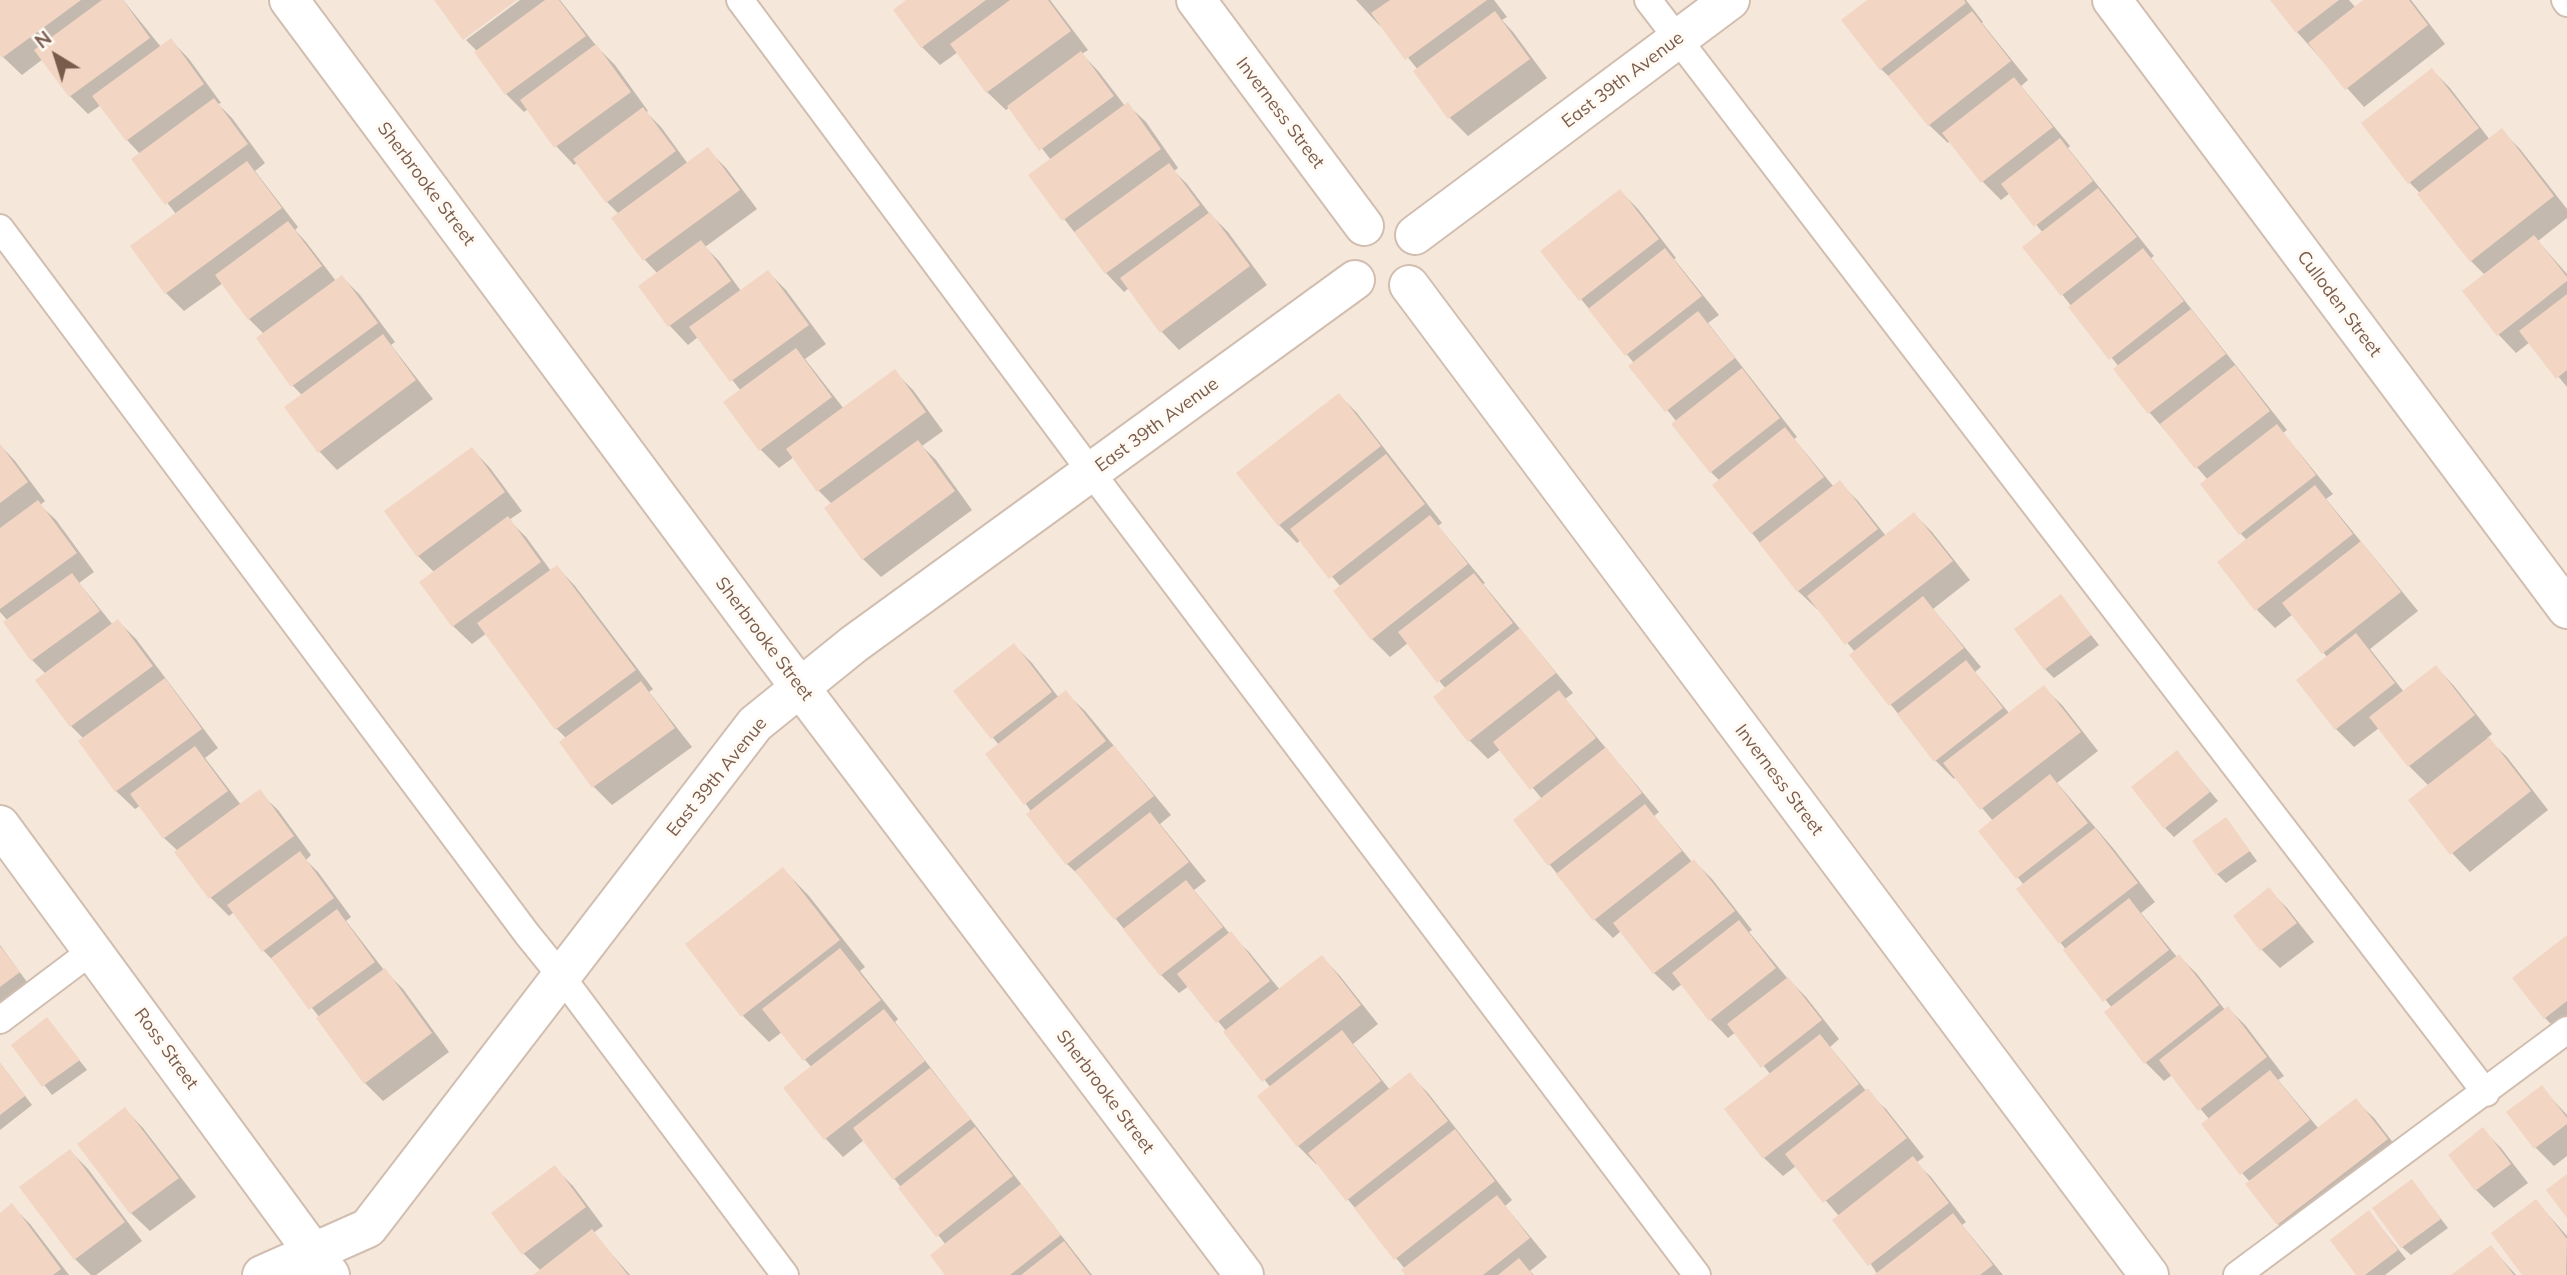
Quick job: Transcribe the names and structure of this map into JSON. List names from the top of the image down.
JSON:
{
  "streets": {
    "street": [
      "East 39th Avenue",
      "Inverness Street",
      "Sherbrooke Street",
      "Culloden Street",
      "Ross Street"
    ]
  },
  "crossings": [
    ["East 39th Avenue", "Inverness Street"],
    ["East 39th Avenue", "Sherbrooke Street"],
    ["East 39th Avenue", "Ross Street"]
  ],
  "north": "top left"
}
